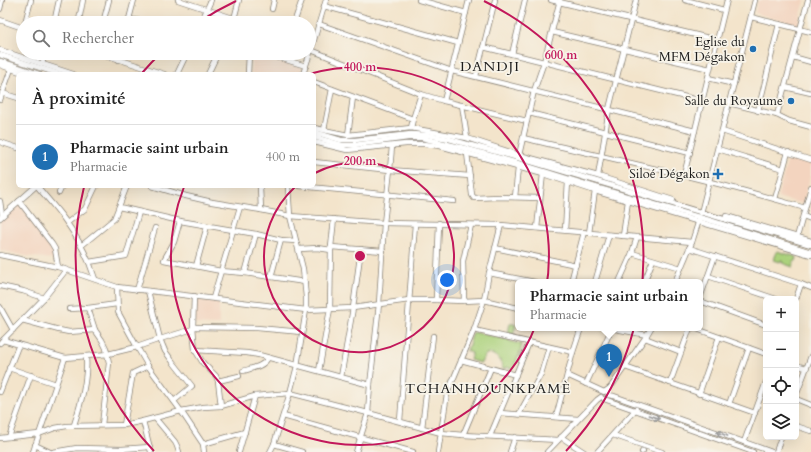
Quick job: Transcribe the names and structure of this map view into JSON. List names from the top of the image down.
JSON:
{
  "districts": ["DANDJI", "TCHANHOUNKPAMÈ"],
  "places": {
    "other": ["Eglise du MFM Dégakon", "Salle du Royaume"],
    "health": ["Siloé Dégakon"]
  },
  "page": {
    "search": "Rechercher",
    "heading": "À proximité",
    "list": [
      {
        "mark": "1",
        "name": "Pharmacie saint urbain",
        "note": "Pharmacie",
        "value": "400 m"
      }
    ],
    "popup": ["Pharmacie saint urbain", "Pharmacie"],
    "map_buttons": ["+", "−"],
    "pins": "1"
  },
  "rings": ["600 m", "400 m", "200 m"]
}
